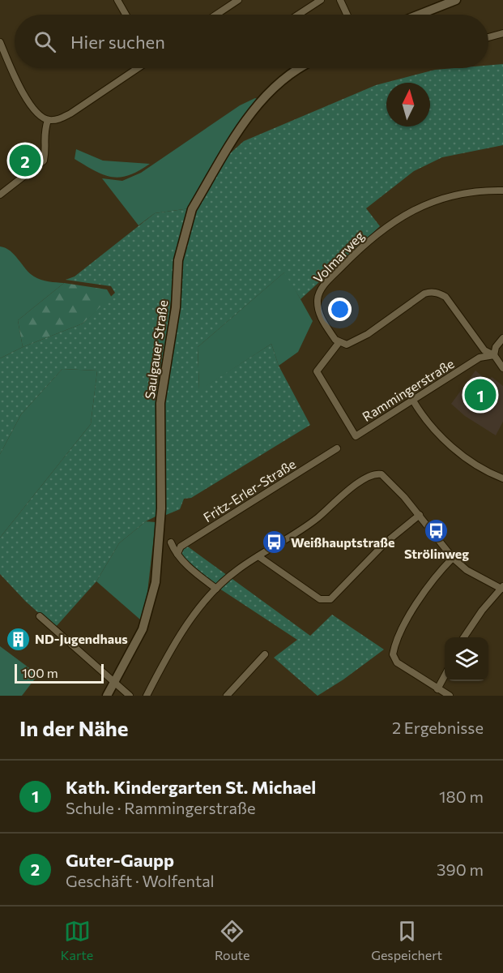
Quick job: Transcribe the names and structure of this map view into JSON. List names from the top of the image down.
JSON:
{
  "streets": {
    "main road": ["Saulgauer Straße"],
    "street": ["Volmarweg", "Rammingerstraße", "Fritz-Erler-Straße"]
  },
  "crossings": [
    ["Volmarweg", "Rammingerstraße"]
  ],
  "places": {
    "bus stop": ["Strölinweg", "Weißhauptstraße"],
    "building": ["ND-Jugendhaus"]
  },
  "scale_bar": "100 m",
  "north": "top",
  "page": {
    "search": "Hier suchen",
    "pins": ["2", "1"],
    "scale": "100 m",
    "heading": ["In der Nähe", "2 Ergebnisse"],
    "list": [
      {
        "mark": "1",
        "name": "Kath. Kindergarten St. Michael",
        "note": "Schule · Rammingerstraße",
        "value": "180 m"
      },
      {
        "mark": "2",
        "name": "Guter-Gaupp",
        "note": "Geschäft · Wolfental",
        "value": "390 m"
      }
    ],
    "nav": ["Karte", "Route", "Gespeichert"]
  }
}
